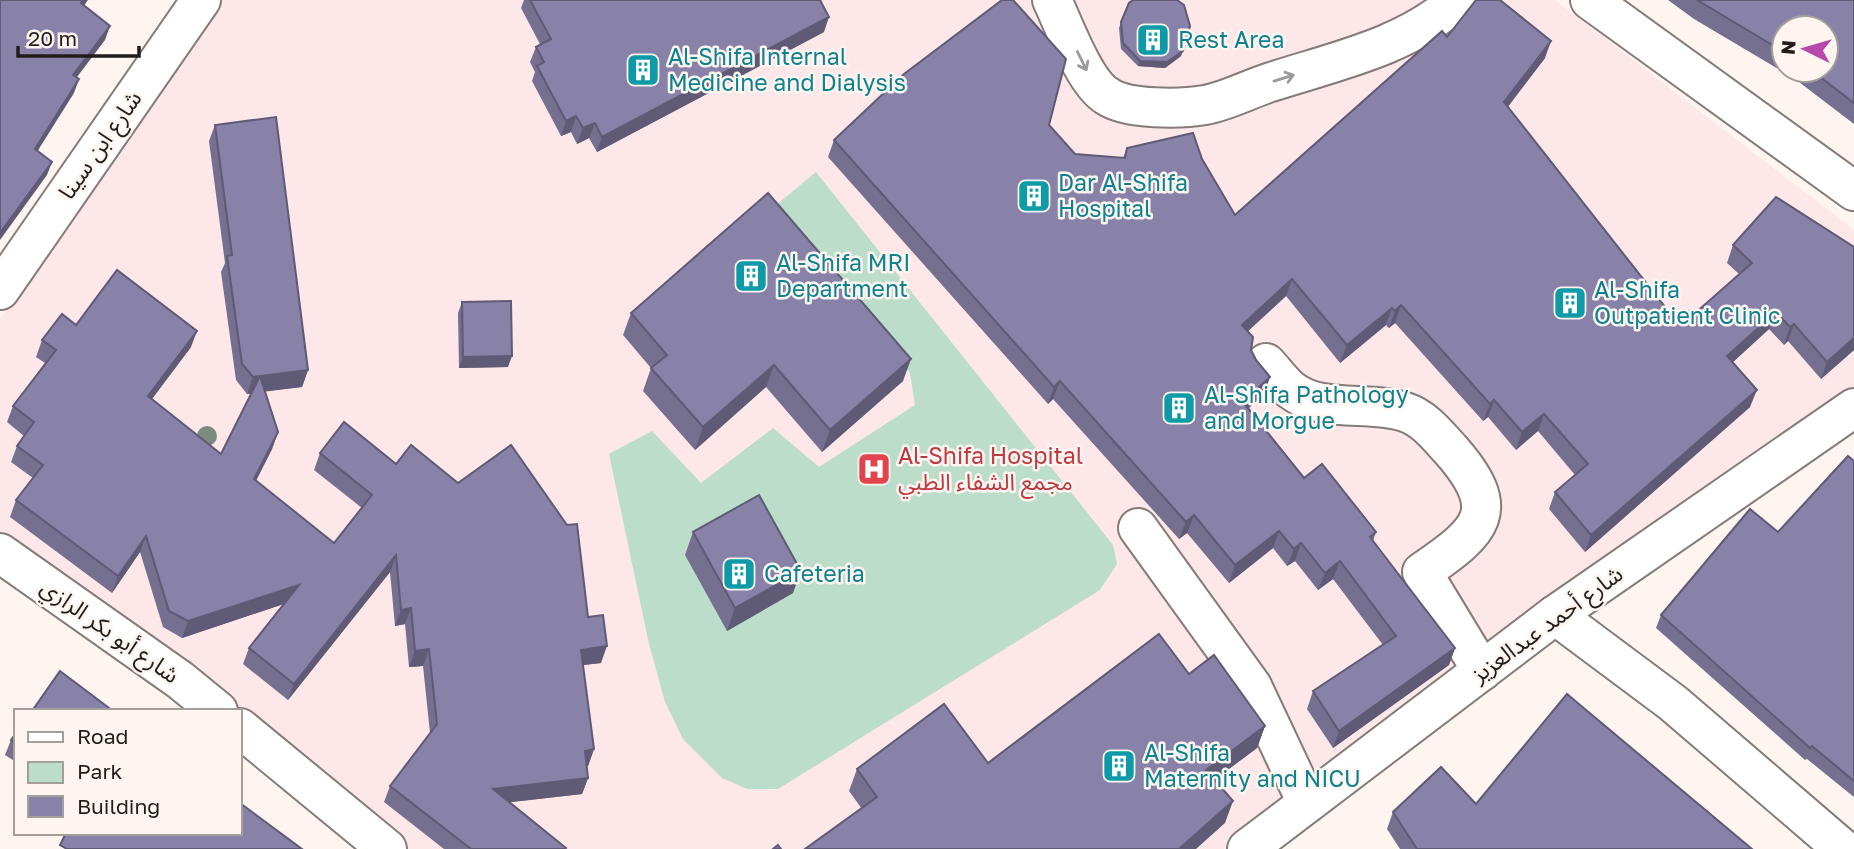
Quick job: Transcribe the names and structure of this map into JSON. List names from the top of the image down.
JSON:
{
  "streets": {
    "street": ["شارع ابن سينا", "شارع أحمد عبدالعزيز", "شارع أبو بكر الرازي"]
  },
  "places": {
    "building": [
      "Rest Area",
      "Al-Shifa Internal Medicine and Dialysis",
      "Dar Al-Shifa Hospital",
      "Al-Shifa MRI Department",
      "Al-Shifa Outpatient Clinic",
      "Al-Shifa Pathology and Morgue",
      "Cafeteria",
      "Al-Shifa Maternity and NICU"
    ],
    "hospital": ["Al-Shifa Hospital مجمع الشفاء الطبي"]
  },
  "legend": ["Road", "Park", "Building"],
  "scale_bar": "20 m",
  "north": "left"
}
